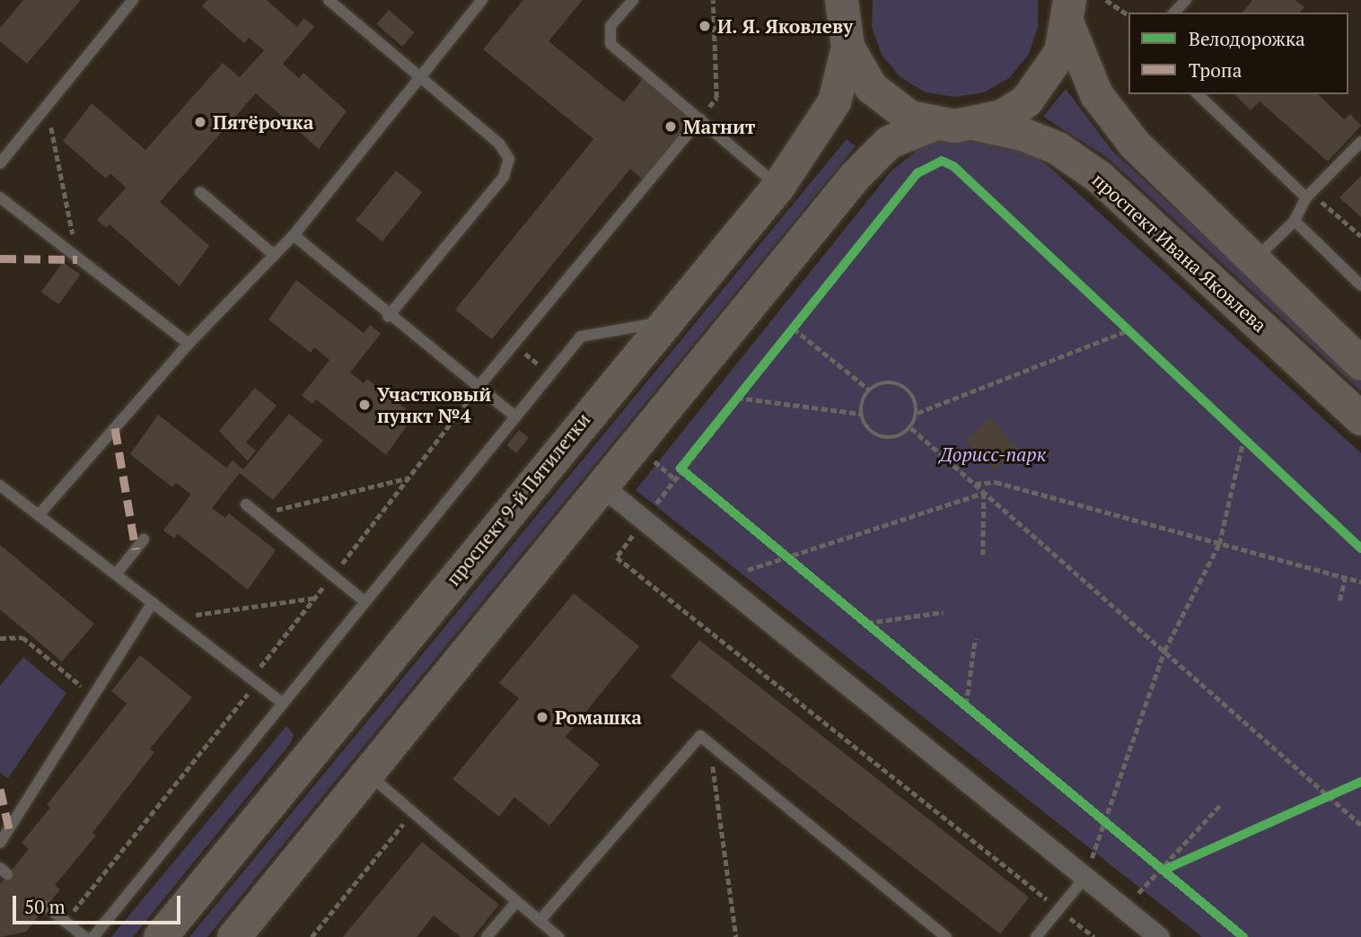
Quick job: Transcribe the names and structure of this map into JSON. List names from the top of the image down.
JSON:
{
  "streets": {
    "main road": ["проспект Ивана Яковлева", "проспект 9-й Пятилетки"]
  },
  "parks": ["Дорисс-парк"],
  "places": [
    "И. Я. Яковлеву",
    "Пятёрочка",
    "Магнит",
    "Участковый пункт №4",
    "Ромашка"
  ],
  "legend": ["Велодорожка", "Тропа"],
  "scale_bar": "50 m"
}
